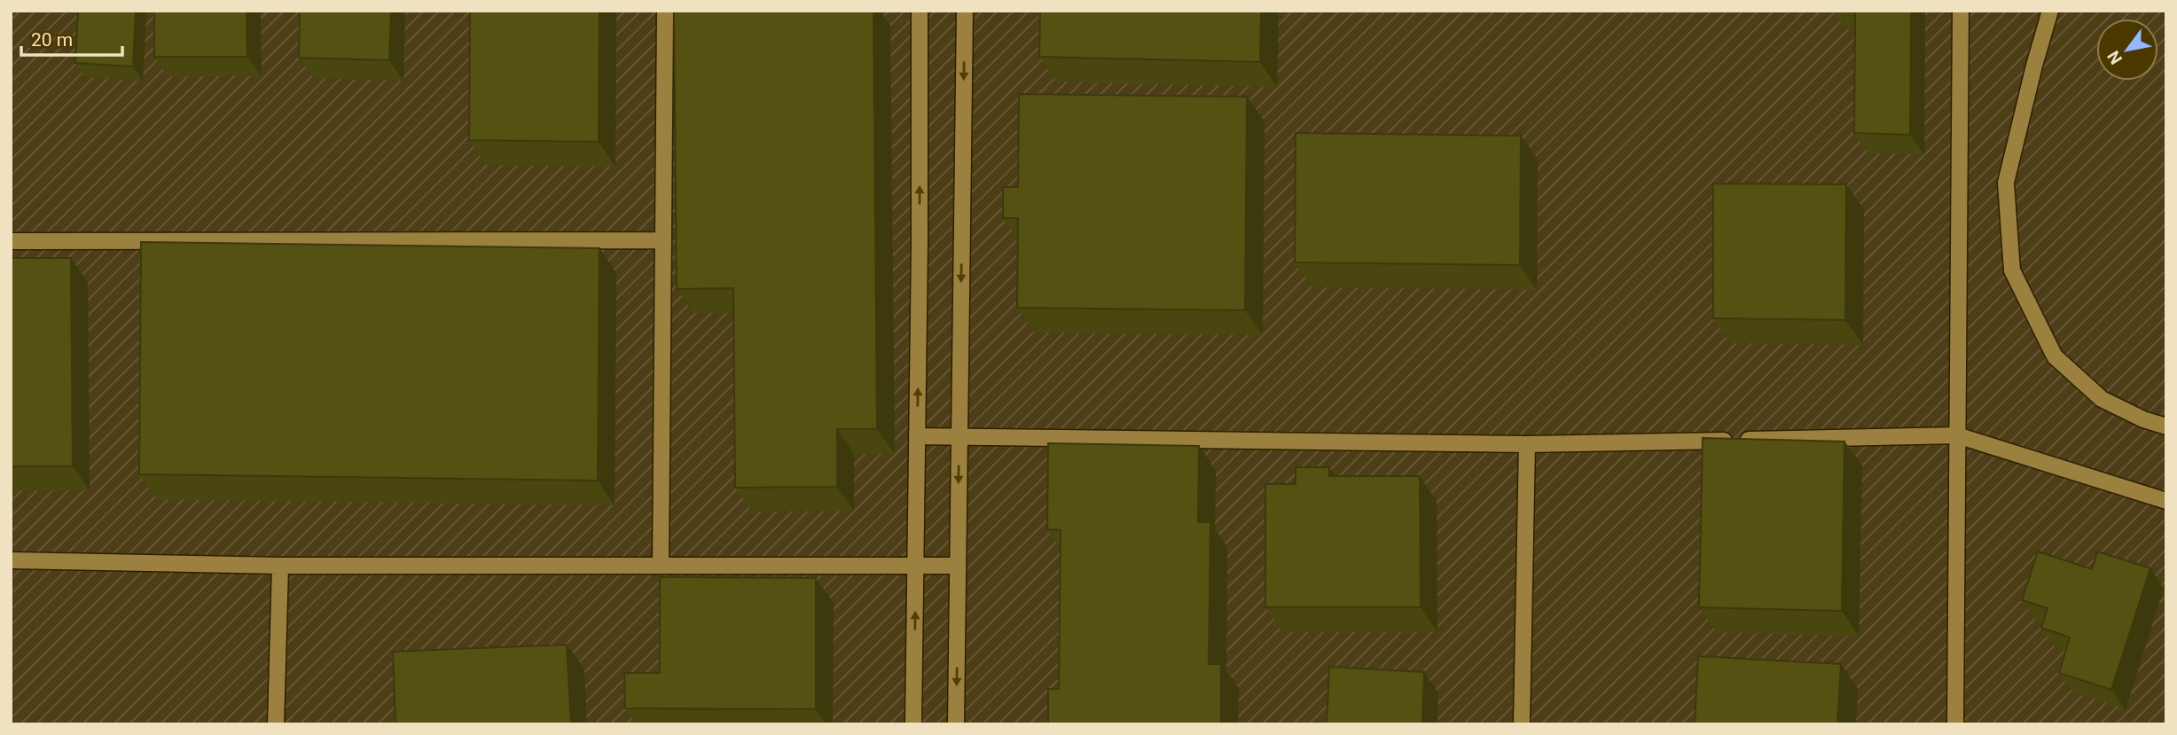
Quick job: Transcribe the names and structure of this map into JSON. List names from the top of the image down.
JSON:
{
  "scale_bar": "20 m",
  "north": "bottom left"
}
